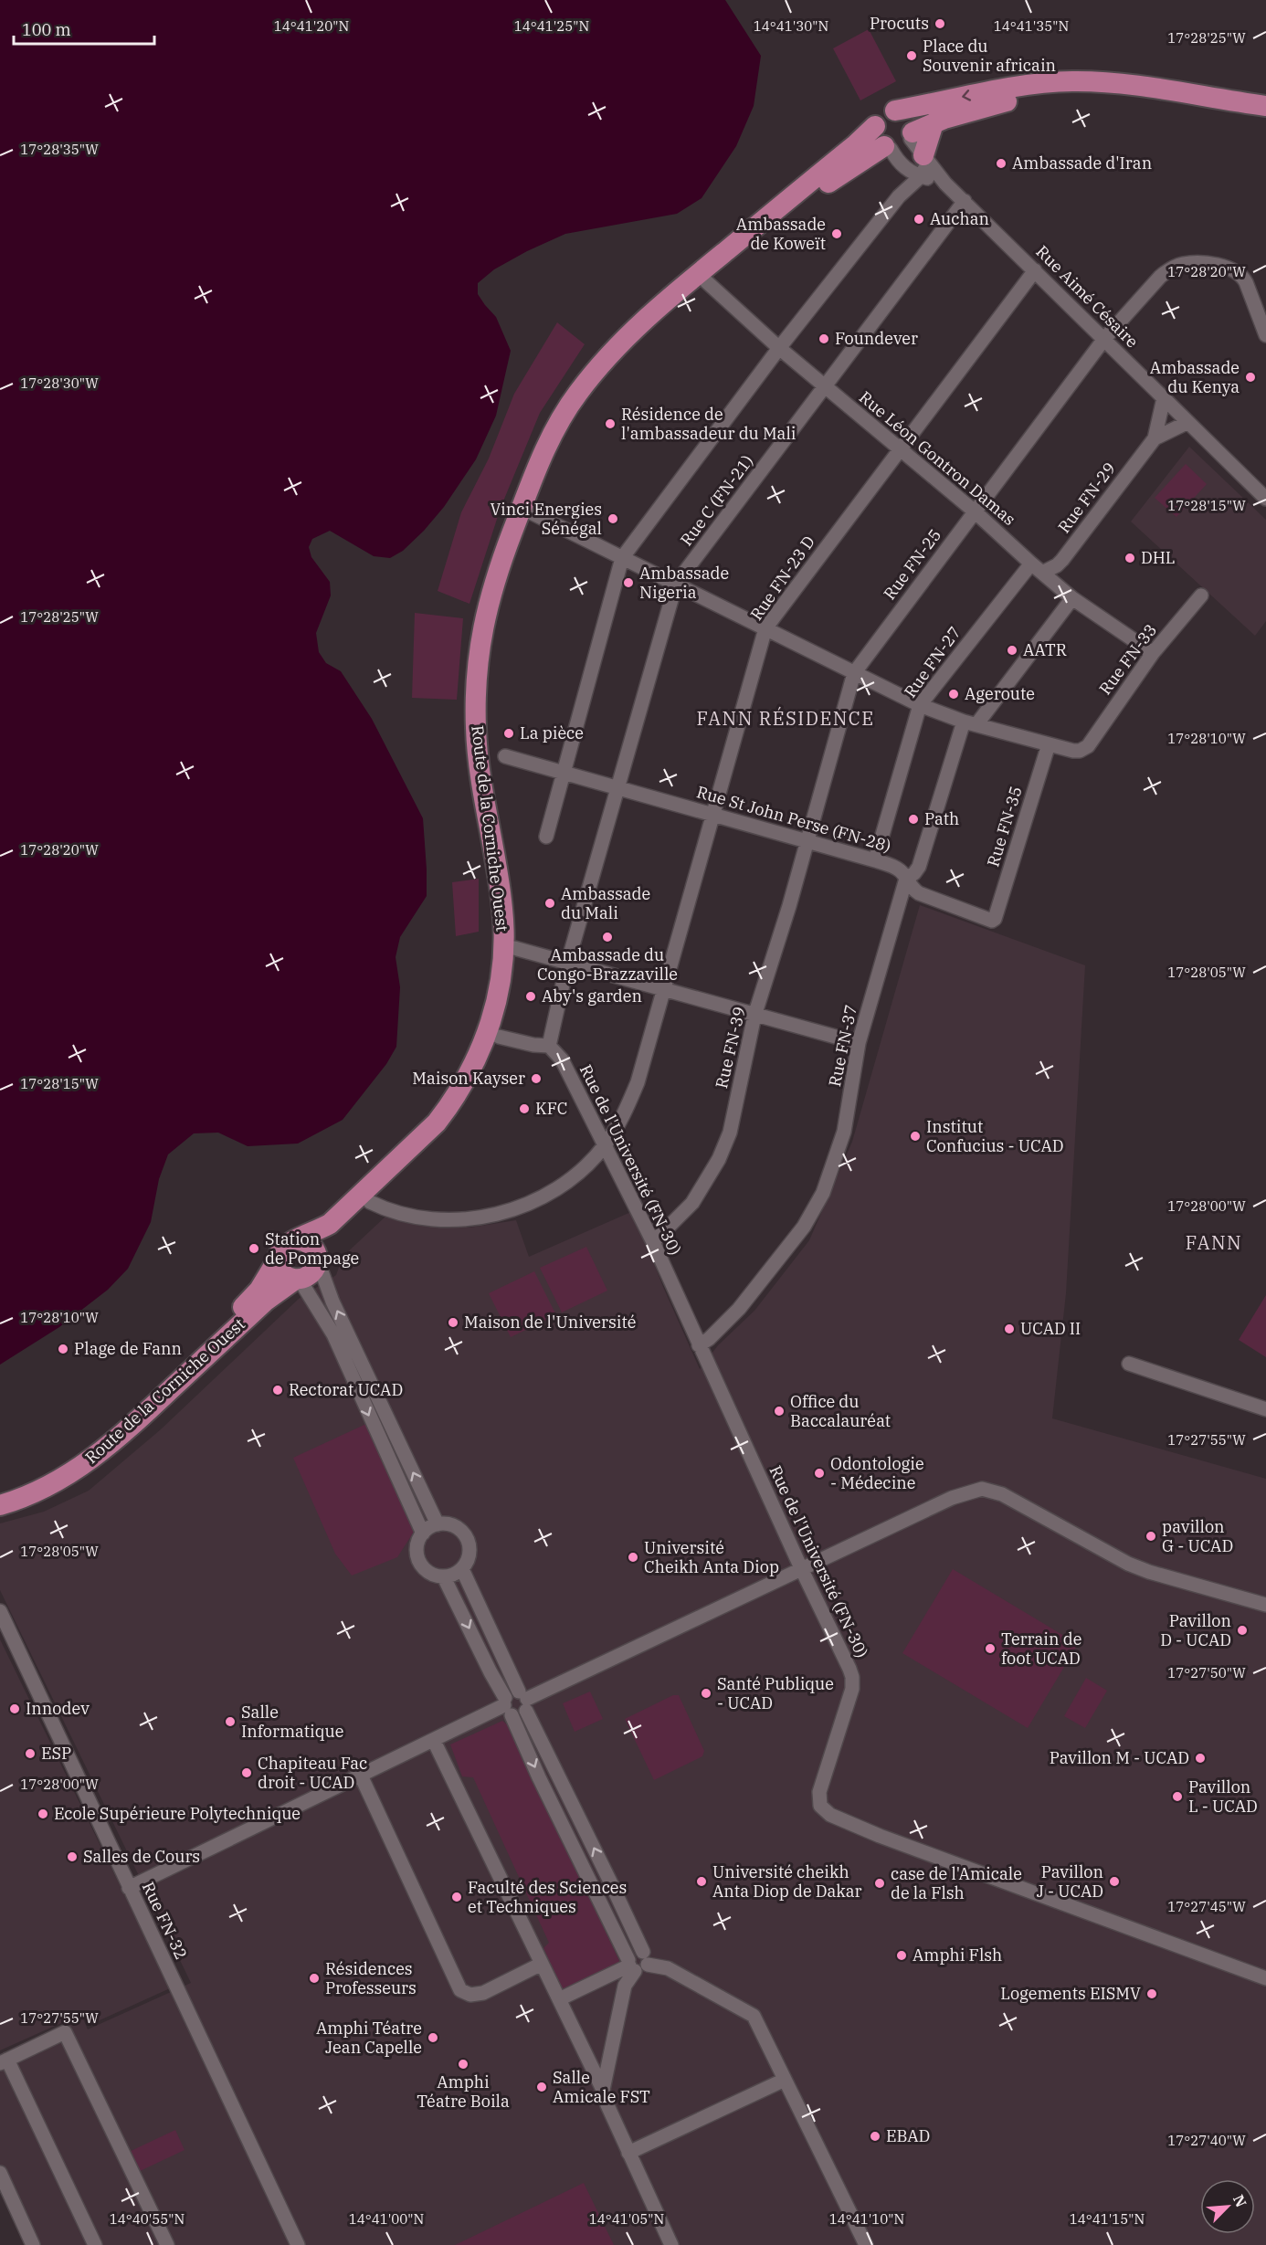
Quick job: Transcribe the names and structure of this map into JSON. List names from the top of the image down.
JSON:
{
  "streets": {
    "highway": ["Route de la Corniche Ouest"],
    "street": [
      "Rue Aimé Césaire",
      "Rue Léon Gontron Damas",
      "Rue FN-29",
      "Rue C (FN-21)",
      "Rue FN-25",
      "Rue FN-23 D",
      "Rue FN-33",
      "Rue FN-27",
      "Rue St John Perse (FN-28)",
      "Rue FN-35",
      "Rue FN-37",
      "Rue FN-39",
      "Rue de l'Université (FN-30)",
      "Rue FN-32"
    ]
  },
  "crossings": [
    ["Rue Aimé Césaire", "Rue C (FN-21)"],
    ["Rue Aimé Césaire", "Rue FN-25"],
    ["Rue Aimé Césaire", "Rue FN-23 D"],
    ["Rue Aimé Césaire", "Route de la Corniche Ouest"],
    ["Rue Léon Gontron Damas", "Rue FN-29"],
    ["Rue Léon Gontron Damas", "Rue C (FN-21)"],
    ["Rue Léon Gontron Damas", "Rue FN-25"],
    ["Rue Léon Gontron Damas", "Rue FN-23 D"],
    ["Rue Léon Gontron Damas", "Rue FN-33"],
    ["Rue Léon Gontron Damas", "Rue FN-27"],
    ["Rue Léon Gontron Damas", "Route de la Corniche Ouest"],
    ["Rue Léon Gontron Damas", "Rue FN-37"],
    ["Rue FN-29", "Rue FN-27"],
    ["Rue C (FN-21)", "Rue St John Perse (FN-28)"],
    ["Rue FN-25", "Rue St John Perse (FN-28)"],
    ["Rue FN-25", "Rue FN-39"],
    ["Rue FN-23 D", "Rue St John Perse (FN-28)"],
    ["Rue FN-23 D", "Route de la Corniche Ouest"],
    ["Rue FN-23 D", "Rue de l'Université (FN-30)"],
    ["Rue FN-33", "Rue FN-35"],
    ["Rue FN-27", "Rue St John Perse (FN-28)"],
    ["Rue St John Perse (FN-28)", "Rue FN-35"],
    ["Rue St John Perse (FN-28)", "Rue FN-37"],
    ["Rue St John Perse (FN-28)", "Rue FN-39"],
    ["Rue FN-37", "Rue de l'Université (FN-30)"],
    ["Rue FN-39", "Rue de l'Université (FN-30)"]
  ],
  "districts": ["FANN RÉSIDENCE", "FANN"],
  "places": [
    "Procuts",
    "Place du Souvenir africain",
    "Ambassade d'Iran",
    "Auchan",
    "Ambassade de Koweït",
    "Foundever",
    "Ambassade du Kenya",
    "Résidence de l'ambassadeur du Mali",
    "Vinci Energies Sénégal",
    "DHL",
    "Ambassade Nigeria",
    "AATR",
    "Ageroute",
    "La pièce",
    "Path",
    "Ambassade du Mali",
    "Ambassade du Congo-Brazzaville",
    "Aby's garden",
    "Maison Kayser",
    "KFC",
    "Institut Confucius - UCAD",
    "Station de Pompage",
    "Maison de l'Université",
    "UCAD II",
    "Plage de Fann",
    "Rectorat UCAD",
    "Office du Baccalauréat",
    "Odontologie - Médecine",
    "pavillon G - UCAD",
    "Université Cheikh Anta Diop",
    "Pavillon D - UCAD",
    "Terrain de foot UCAD",
    "Santé Publique - UCAD",
    "Innodev",
    "Salle Informatique",
    "ESP",
    "Pavillon M - UCAD",
    "Chapiteau Fac droit - UCAD",
    "Pavillon L - UCAD",
    "Ecole Supérieure Polytechnique",
    "Salles de Cours",
    "Université cheikh Anta Diop de Dakar",
    "Pavillon J - UCAD",
    "case de l'Amicale de la Flsh",
    "Faculté des Sciences et Techniques",
    "Amphi Flsh",
    "Résidences Professeurs",
    "Logements EISMV",
    "Amphi Téatre Jean Capelle",
    "Amphi Téatre Boila",
    "Salle Amicale FST",
    "EBAD"
  ],
  "scale_bar": "100 m",
  "north": "top right",
  "coordinates": [
    "14°41'20\"N",
    "14°41'25\"N",
    "14°41'30\"N",
    "14°41'35\"N",
    "17°28'25\"W",
    "17°28'35\"W",
    "17°28'20\"W",
    "17°28'30\"W",
    "17°28'15\"W",
    "17°28'10\"W",
    "17°28'05\"W",
    "17°28'00\"W",
    "17°27'55\"W",
    "17°27'50\"W",
    "17°27'45\"W",
    "17°27'40\"W",
    "14°40'55\"N",
    "14°41'00\"N",
    "14°41'05\"N",
    "14°41'10\"N",
    "14°41'15\"N"
  ]
}
